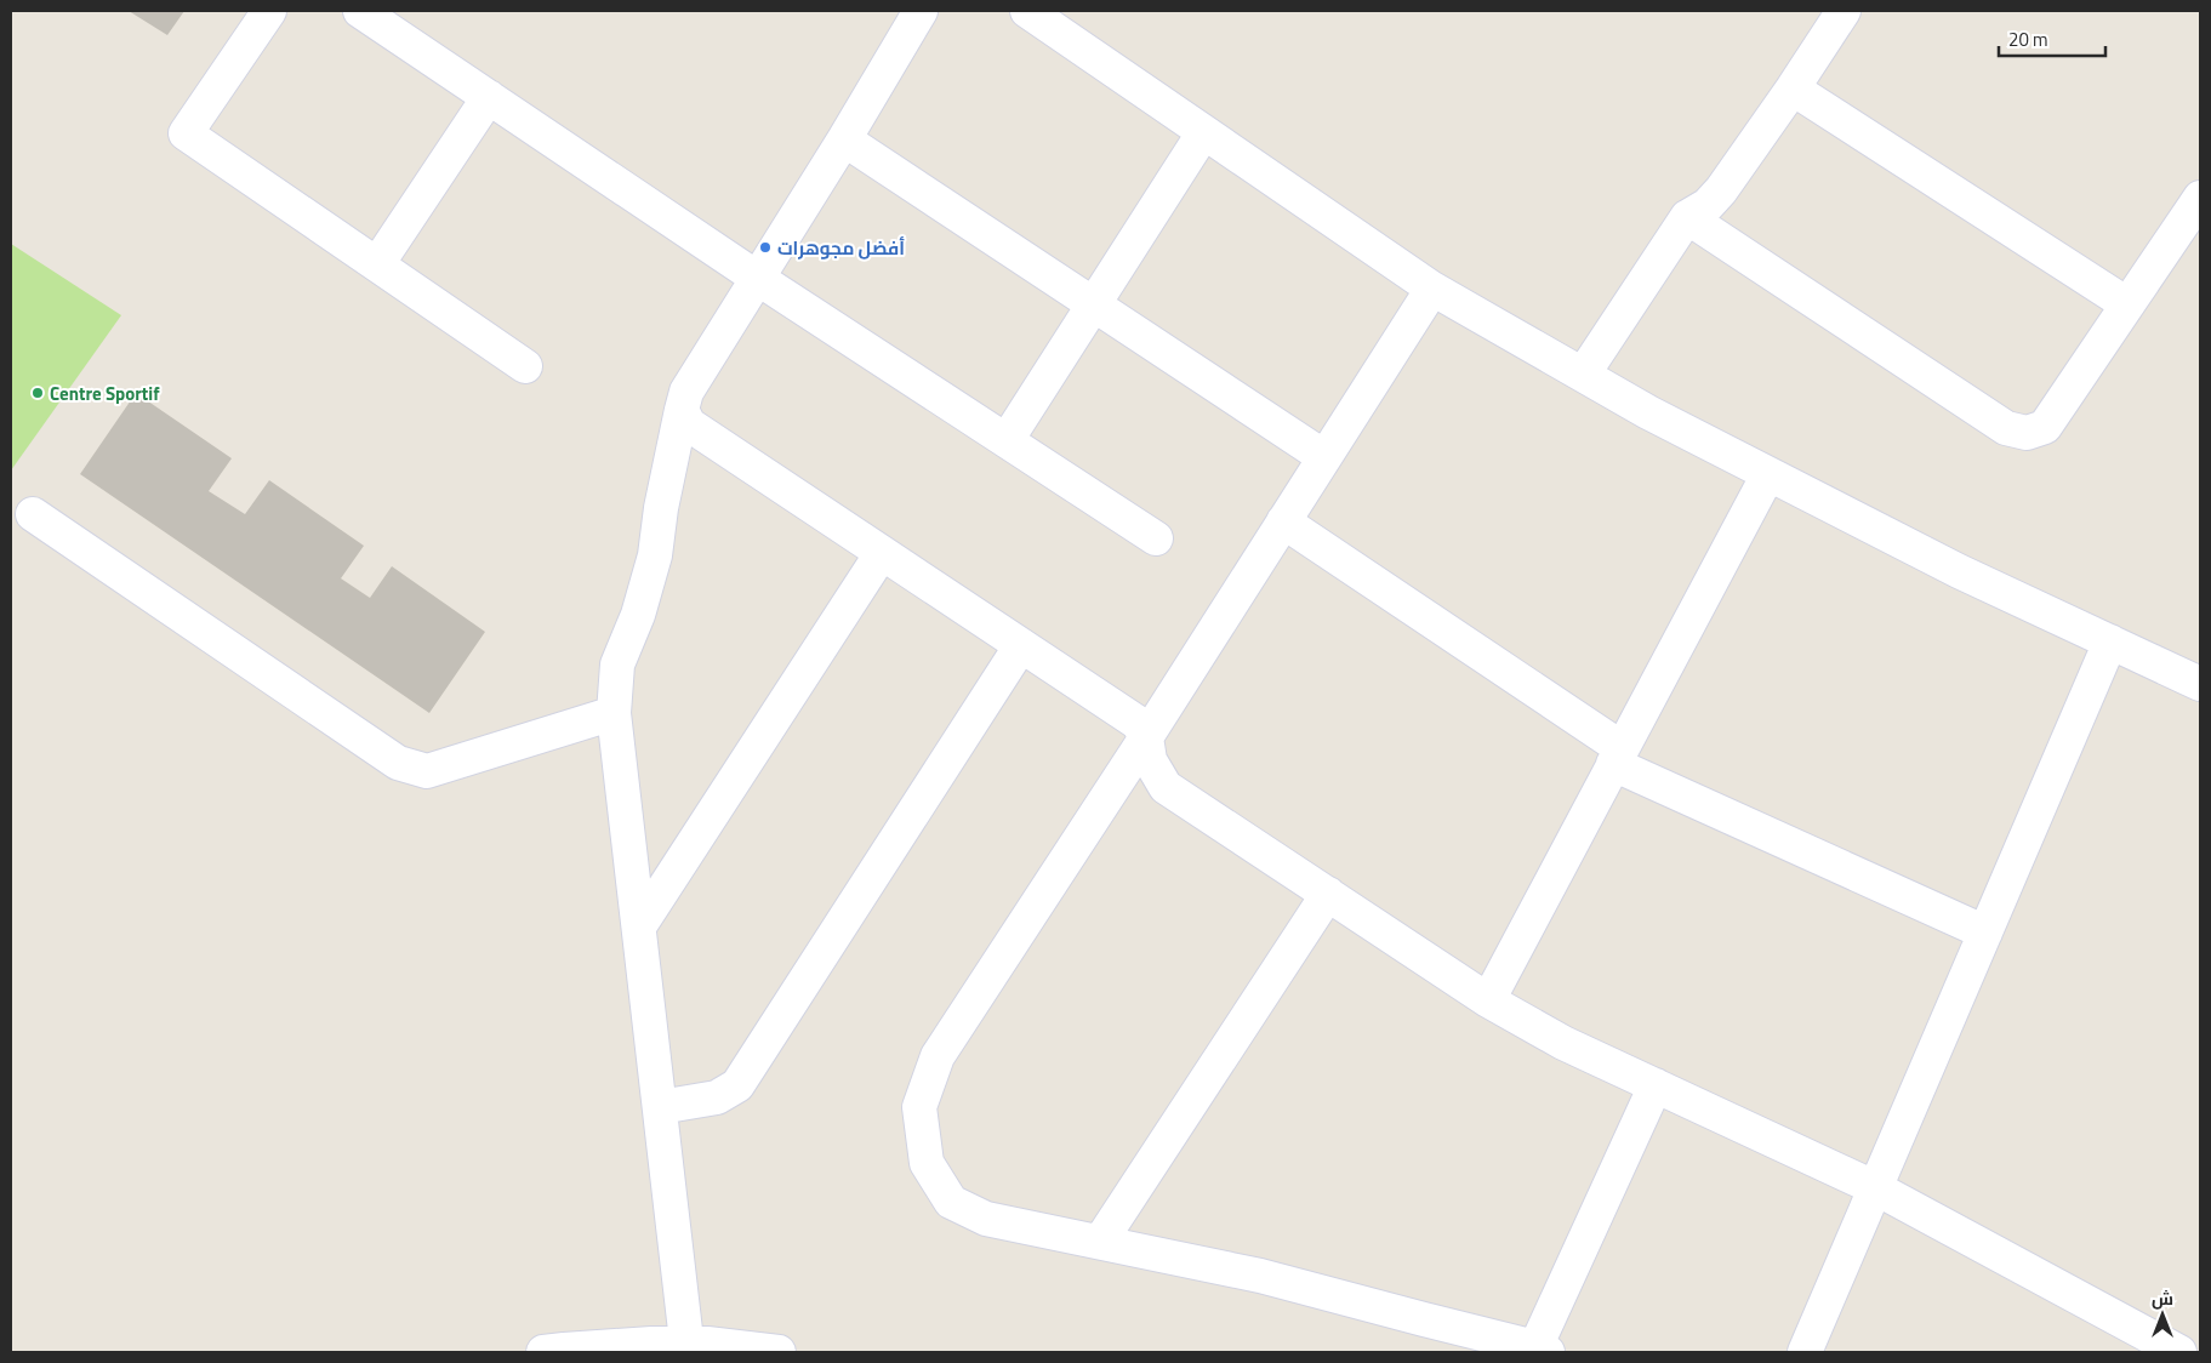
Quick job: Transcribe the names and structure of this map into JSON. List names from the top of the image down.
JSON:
{
  "places": ["أفضل مجوهرات", "Centre Sportif"],
  "scale_bar": "20 m",
  "north": "top"
}
